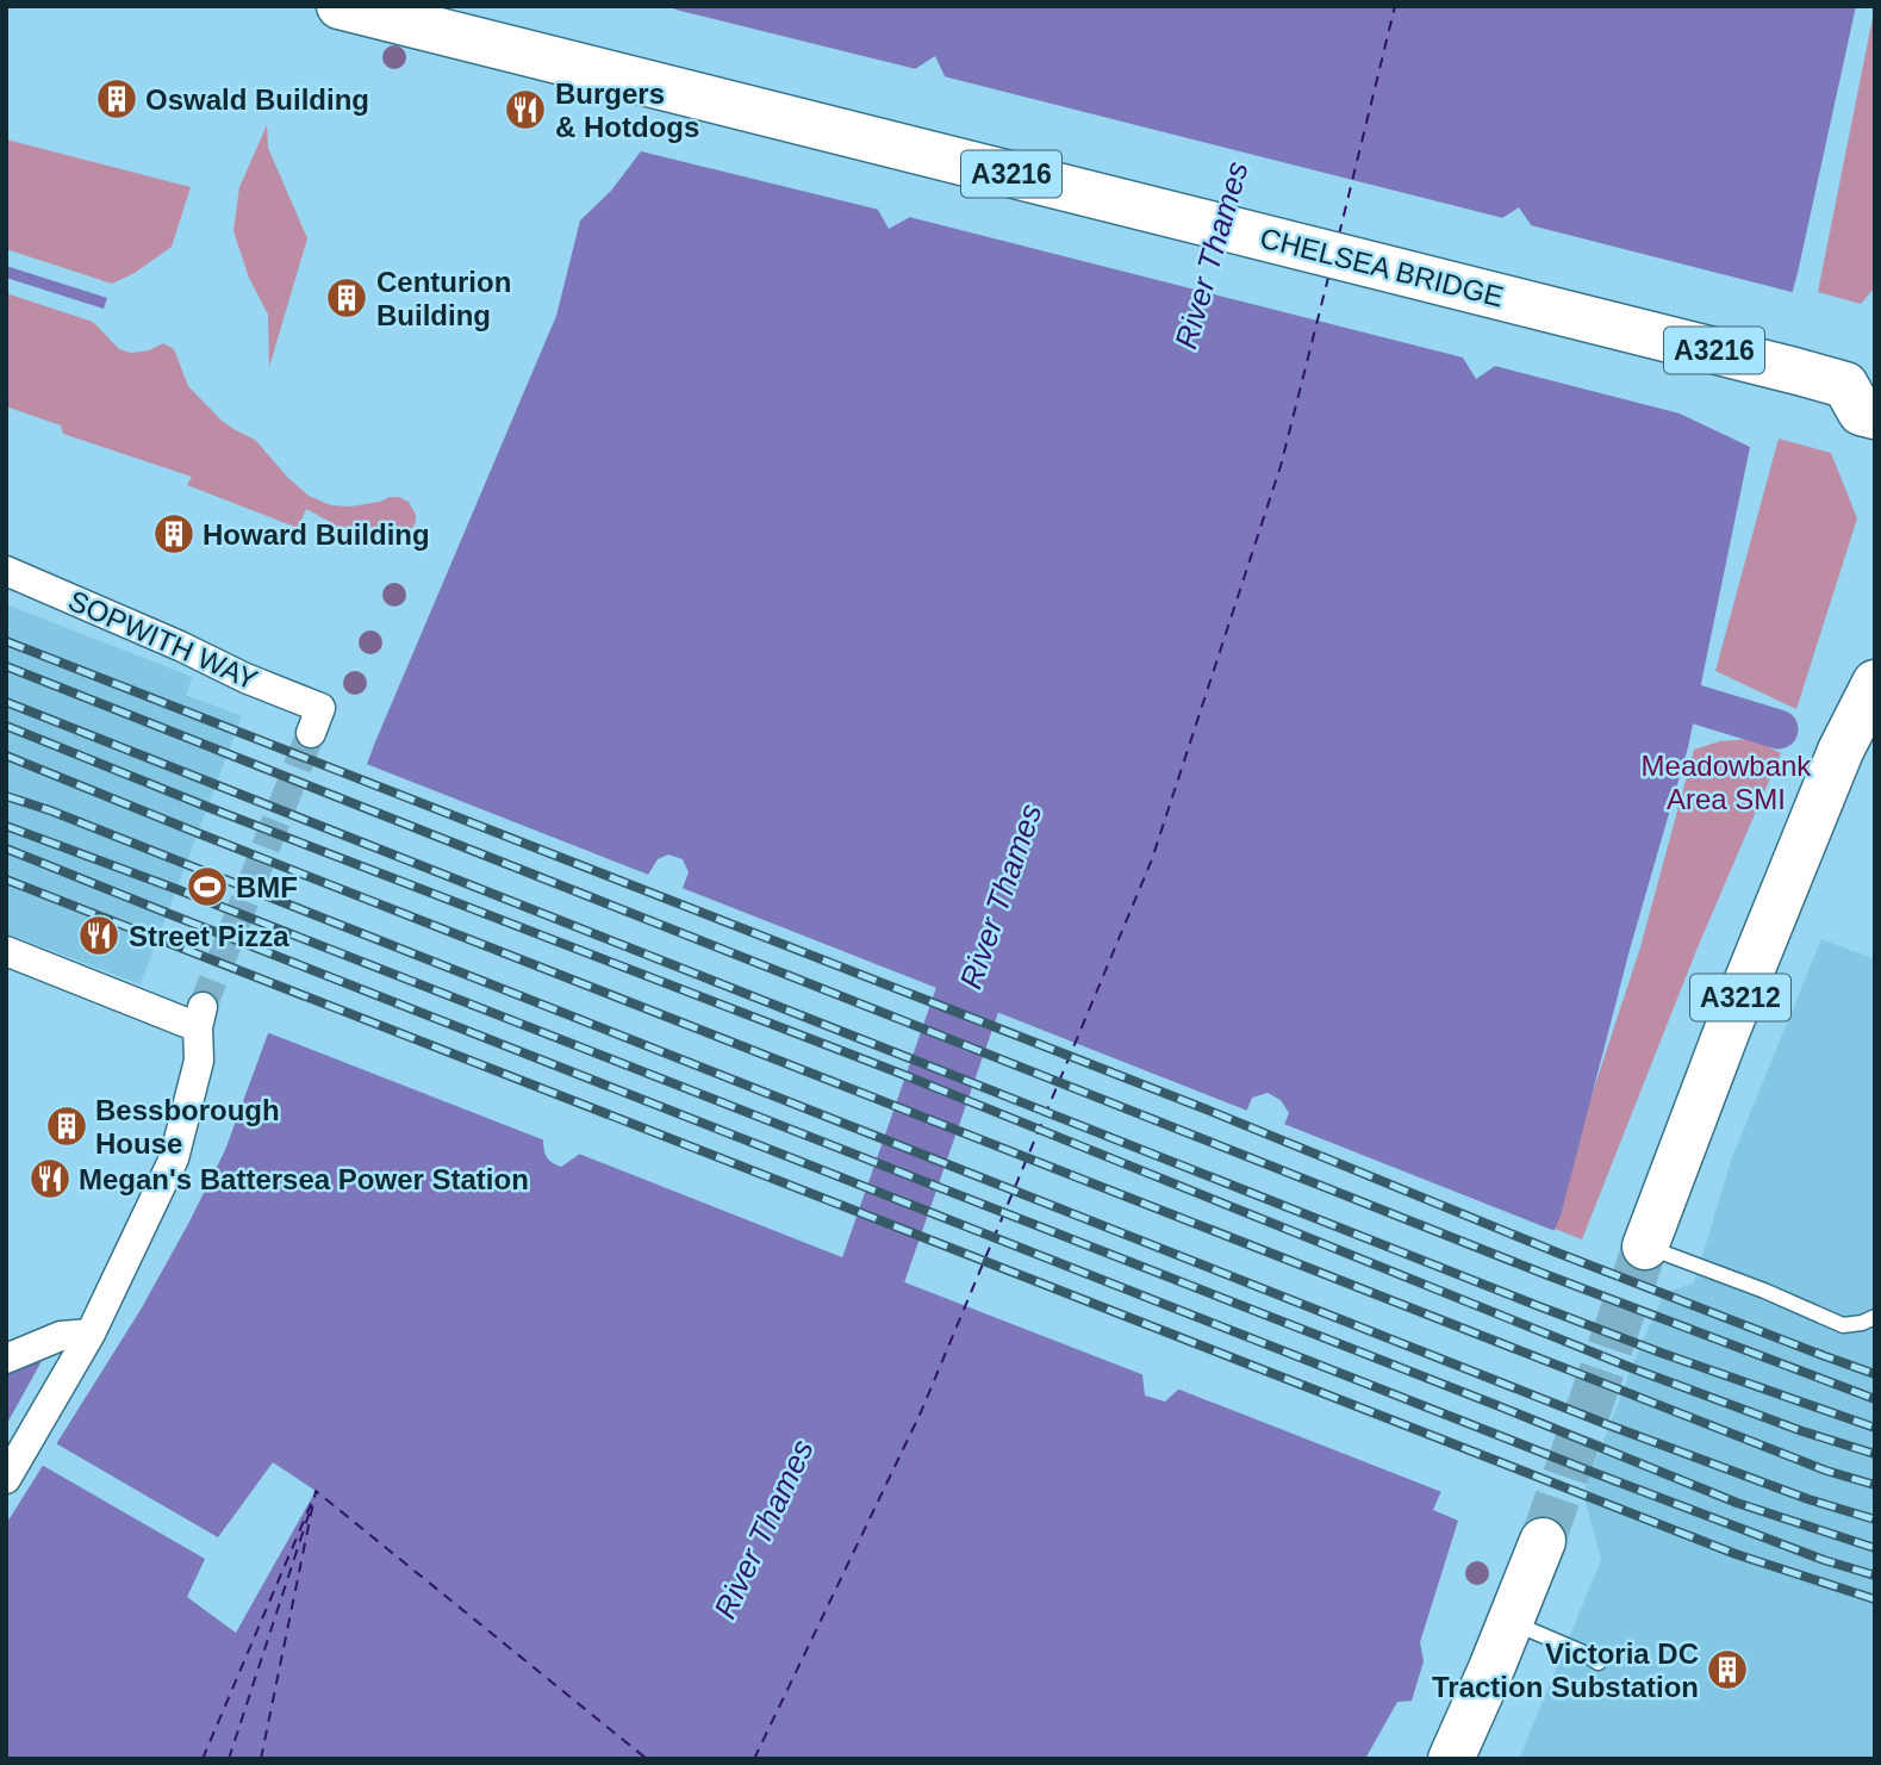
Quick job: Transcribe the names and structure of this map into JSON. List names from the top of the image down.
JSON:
{
  "streets": {
    "main road": ["A3216", "CHELSEA BRIDGE", "A3212"],
    "street": ["SOPWITH WAY"]
  },
  "water": ["River Thames"],
  "parks": ["Meadowbank Area SMI"],
  "places": {
    "building": [
      "Oswald Building",
      "Centurion Building",
      "Howard Building",
      "Bessborough House",
      "Victoria DC Traction Substation"
    ],
    "restaurant": ["Burgers & Hotdogs", "Street Pizza", "Megan's Battersea Power Station"],
    "sports": ["BMF"]
  }
}
